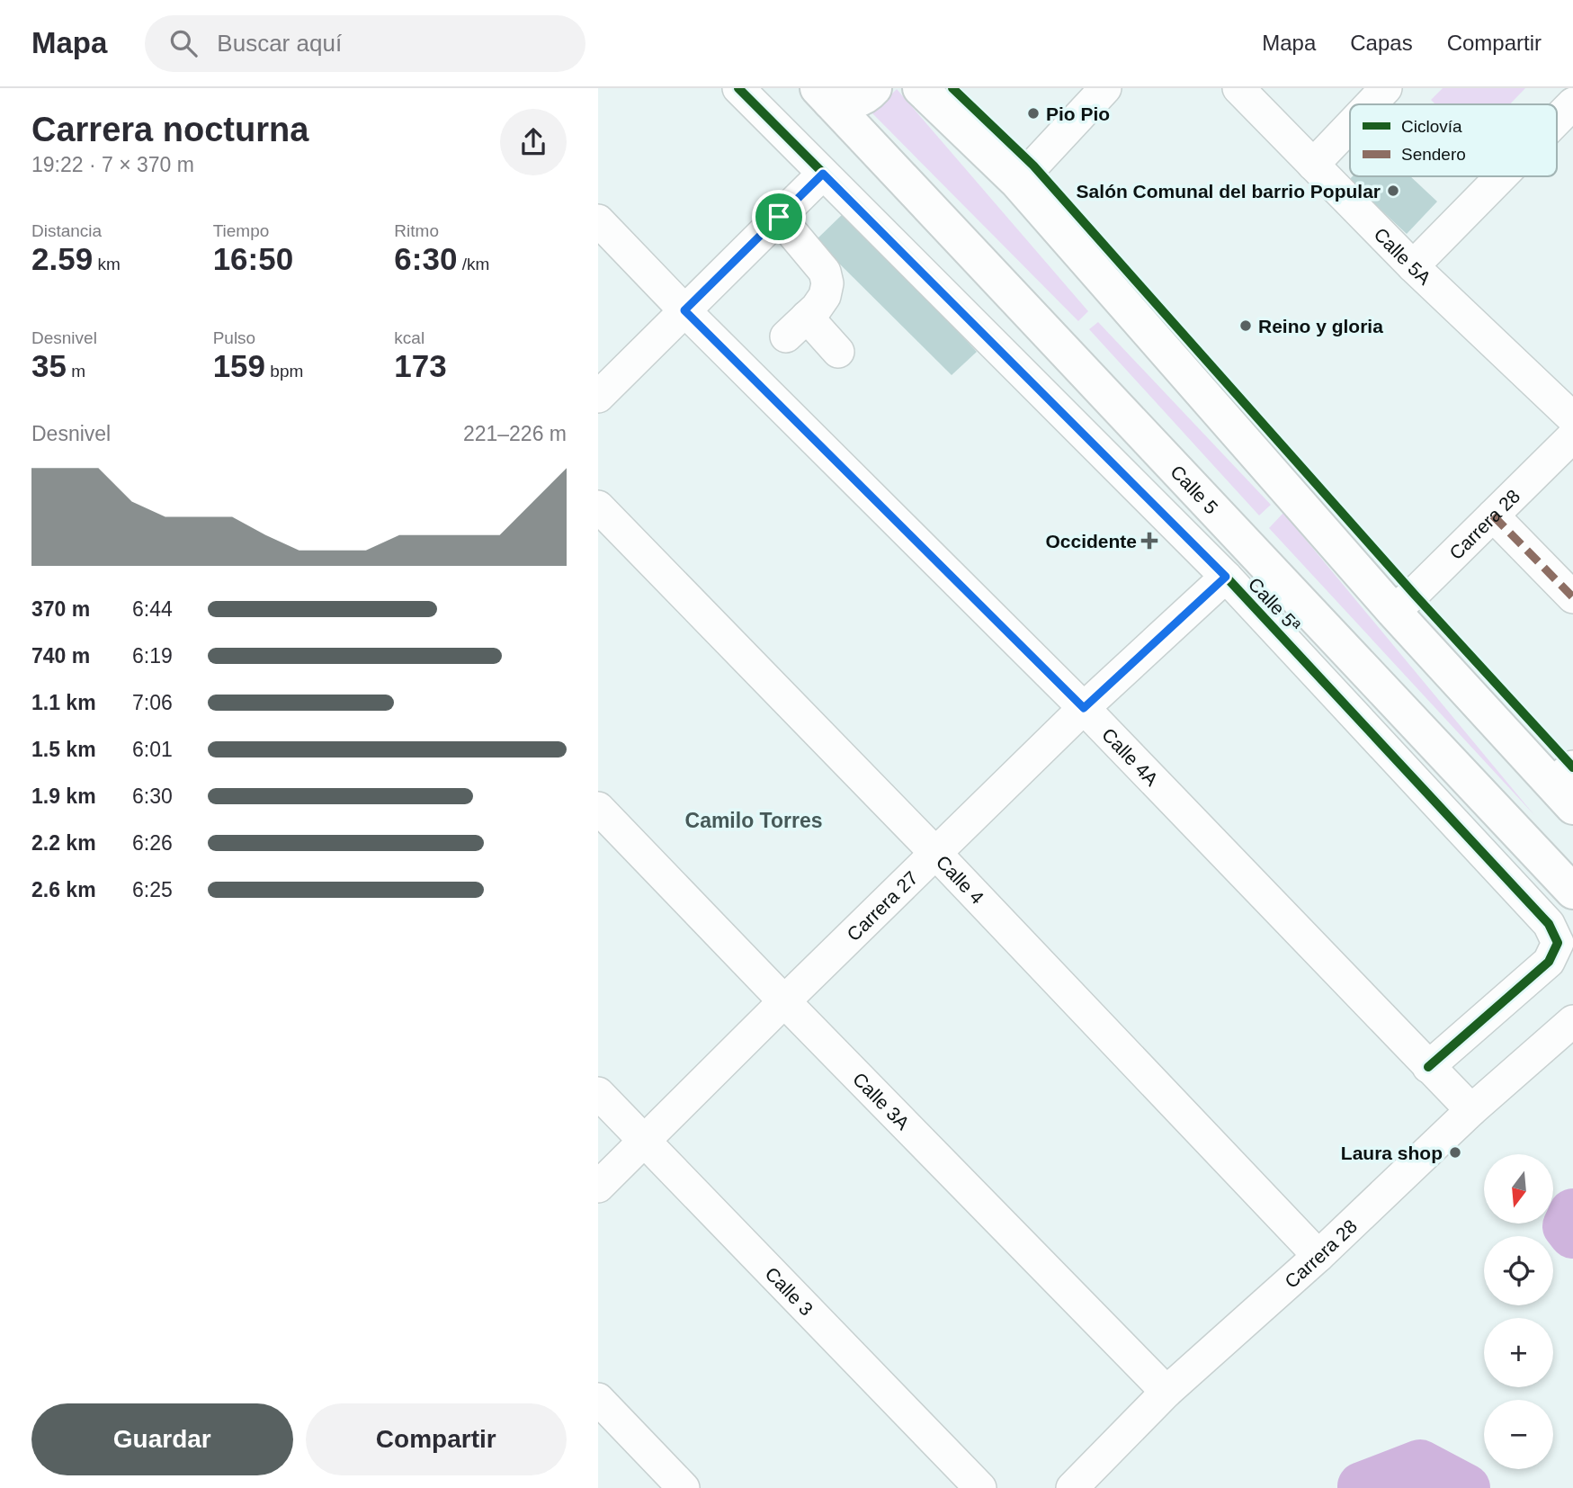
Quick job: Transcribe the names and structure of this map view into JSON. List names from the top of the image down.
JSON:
{
  "streets": {
    "main road": ["Calle 5"],
    "street": [
      "Calle 5A",
      "Carrera 28",
      "Calle 5ª",
      "Calle 4A",
      "Calle 4",
      "Carrera 27",
      "Calle 3A",
      "Calle 3"
    ]
  },
  "crossings": [
    ["Carrera 28", "Calle 4A"],
    ["Carrera 28", "Calle 4"],
    ["Carrera 28", "Calle 3A"],
    ["Calle 5ª", "Calle 4A"],
    ["Calle 5ª", "Carrera 27"],
    ["Calle 4A", "Carrera 27"],
    ["Calle 4", "Carrera 27"],
    ["Carrera 27", "Calle 3A"],
    ["Carrera 27", "Calle 3"]
  ],
  "districts": ["Camilo Torres"],
  "places": {
    "other": [
      "Pio Pio",
      "Salón Comunal del barrio Popular",
      "Reino y gloria",
      "Laura shop"
    ],
    "health": ["Occidente"]
  },
  "legend": ["Ciclovía", "Sendero"],
  "north": "bottom",
  "page": {
    "header": "Mapa",
    "search": "Buscar aquí",
    "nav": ["Mapa", "Capas", "Compartir"],
    "heading": ["Carrera nocturna", "19:22 · 7 × 370 m"],
    "stats": [
      ["Distancia", "2.59 km"],
      ["Tiempo", "16:50"],
      ["Ritmo", "6:30 /km"],
      ["Desnivel", "35 m"],
      ["Pulso", "159 bpm"],
      ["kcal", "173"]
    ],
    "chart": ["Desnivel", "221–226 m"],
    "list": [
      {
        "name": "370 m",
        "note": "6:44"
      },
      {
        "name": "740 m",
        "note": "6:19"
      },
      {
        "name": "1.1 km",
        "note": "7:06"
      },
      {
        "name": "1.5 km",
        "note": "6:01"
      },
      {
        "name": "1.9 km",
        "note": "6:30"
      },
      {
        "name": "2.2 km",
        "note": "6:26"
      },
      {
        "name": "2.6 km",
        "note": "6:25"
      }
    ],
    "map_buttons": ["+", "−"],
    "buttons": ["Guardar", "Compartir"]
  }
}
